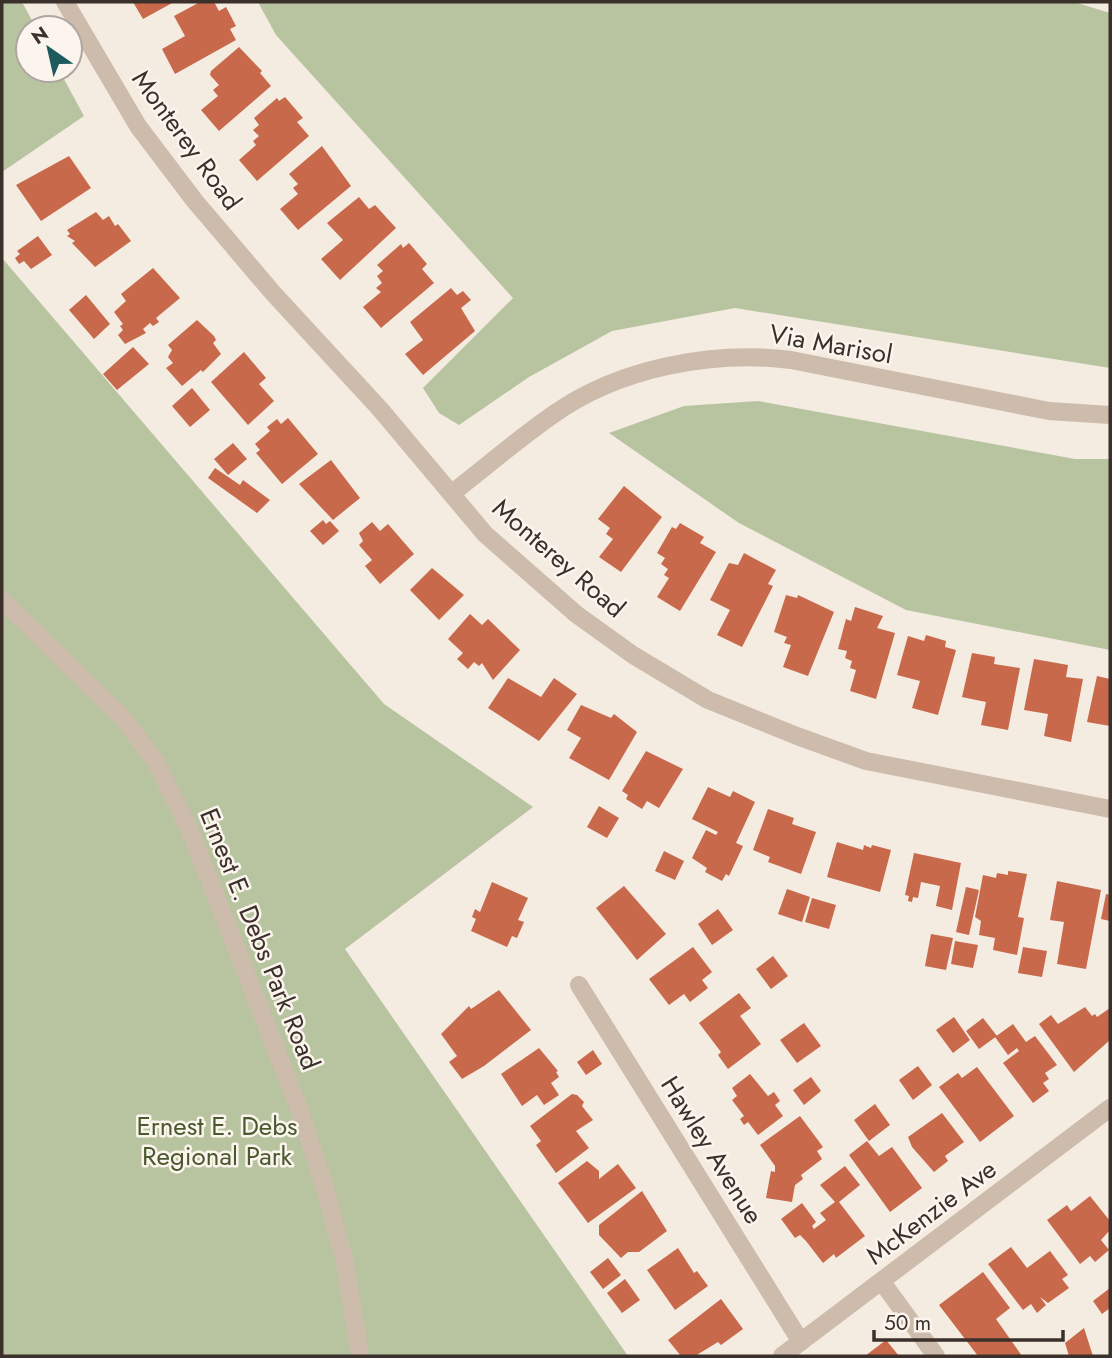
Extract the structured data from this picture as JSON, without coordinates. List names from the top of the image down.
{
  "streets": {
    "street": [
      "Monterey Road",
      "Via Marisol",
      "Ernest E. Debs Park Road",
      "Hawley Avenue",
      "McKenzie Ave"
    ]
  },
  "crossings": [
    ["Monterey Road", "Via Marisol"],
    ["Hawley Avenue", "McKenzie Ave"]
  ],
  "parks": ["Ernest E. Debs Regional Park"],
  "scale_bar": "50 m",
  "north": "top left"
}
